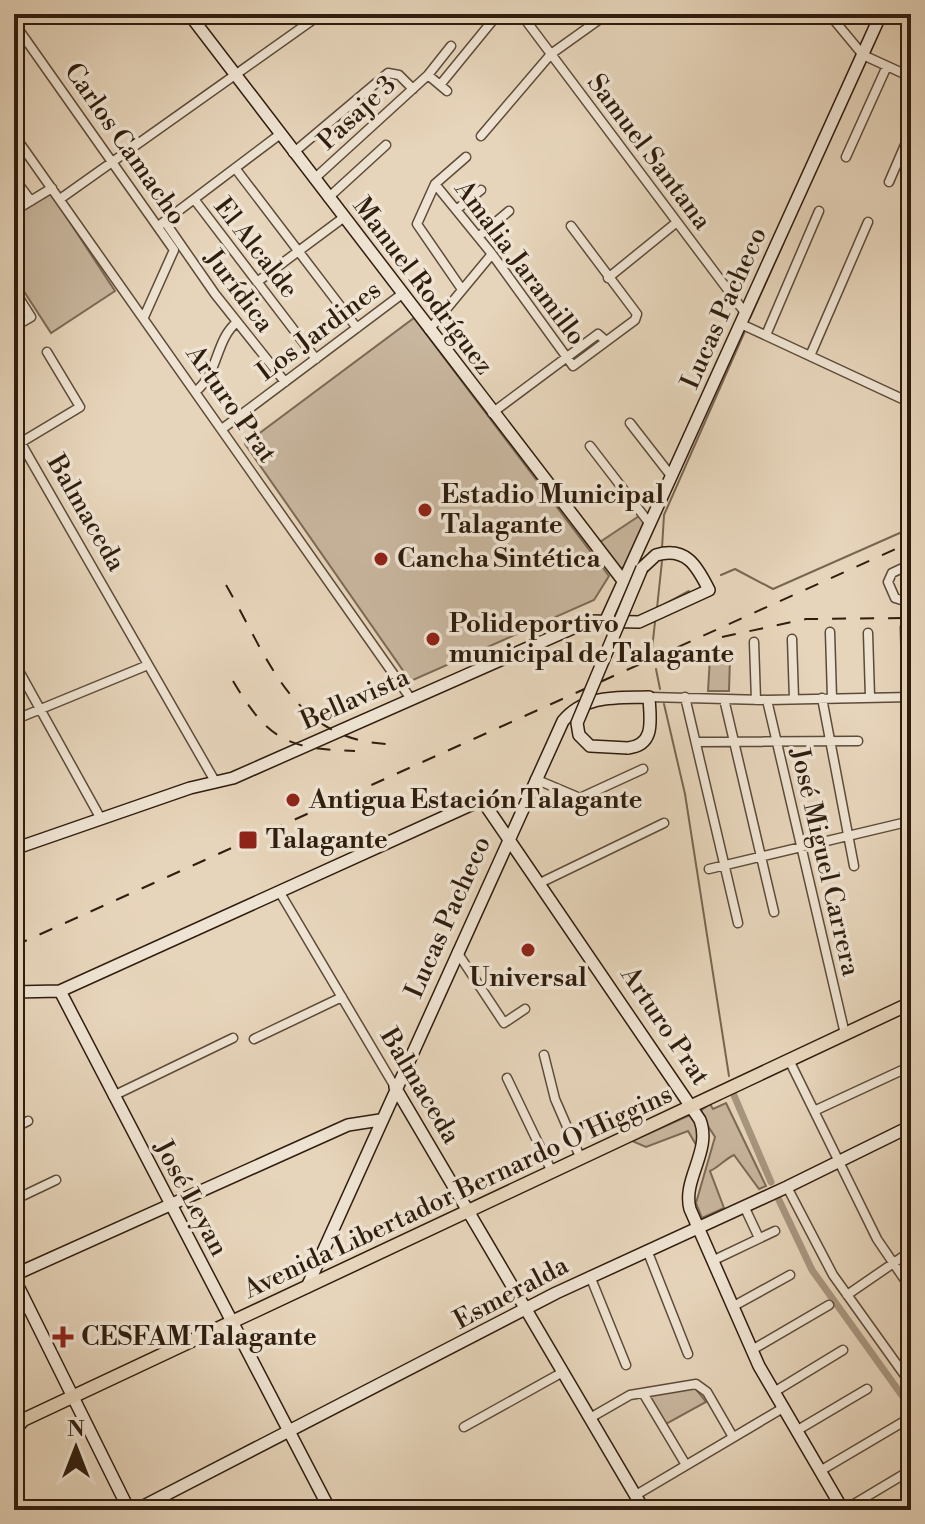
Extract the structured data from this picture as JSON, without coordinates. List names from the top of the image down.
{
  "streets": {
    "main road": ["Avenida Libertador Bernardo O'Higgins"],
    "street": [
      "Pasaje 3",
      "Carlos Camacho",
      "Samuel Santana",
      "El Alcalde",
      "Amalia Jaramillo",
      "Manuel Rodríguez",
      "Jurídica",
      "Lucas Pacheco",
      "Los Jardines",
      "Arturo Prat",
      "Balmaceda",
      "Bellavista",
      "José Miguel Carrera",
      "José Leyan",
      "Esmeralda"
    ]
  },
  "crossings": [
    ["Pasaje 3", "Manuel Rodríguez"],
    ["Carlos Camacho", "Jurídica"],
    ["Carlos Camacho", "Arturo Prat"],
    ["Samuel Santana", "Lucas Pacheco"],
    ["El Alcalde", "Los Jardines"],
    ["Manuel Rodríguez", "Lucas Pacheco"],
    ["Manuel Rodríguez", "Los Jardines"],
    ["Jurídica", "Los Jardines"],
    ["Lucas Pacheco", "Arturo Prat"],
    ["Lucas Pacheco", "Balmaceda"],
    ["Lucas Pacheco", "Bellavista"],
    ["Lucas Pacheco", "Avenida Libertador Bernardo O'Higgins"],
    ["Los Jardines", "Arturo Prat"],
    ["Arturo Prat", "Balmaceda"],
    ["Arturo Prat", "Bellavista"],
    ["Arturo Prat", "Avenida Libertador Bernardo O'Higgins"],
    ["Arturo Prat", "Esmeralda"],
    ["Balmaceda", "Bellavista"],
    ["Balmaceda", "Avenida Libertador Bernardo O'Higgins"],
    ["Balmaceda", "Esmeralda"],
    ["José Miguel Carrera", "Avenida Libertador Bernardo O'Higgins"],
    ["Avenida Libertador Bernardo O'Higgins", "José Leyan"],
    ["José Leyan", "Esmeralda"]
  ],
  "places": {
    "other": [
      "Estadio Municipal Talagante",
      "Cancha Sintética",
      "Polideportivo municipal de Talagante",
      "Antigua Estación Talagante",
      "Universal"
    ],
    "transit": ["Talagante"],
    "health": ["CESFAM Talagante"]
  },
  "north": "top"
}
